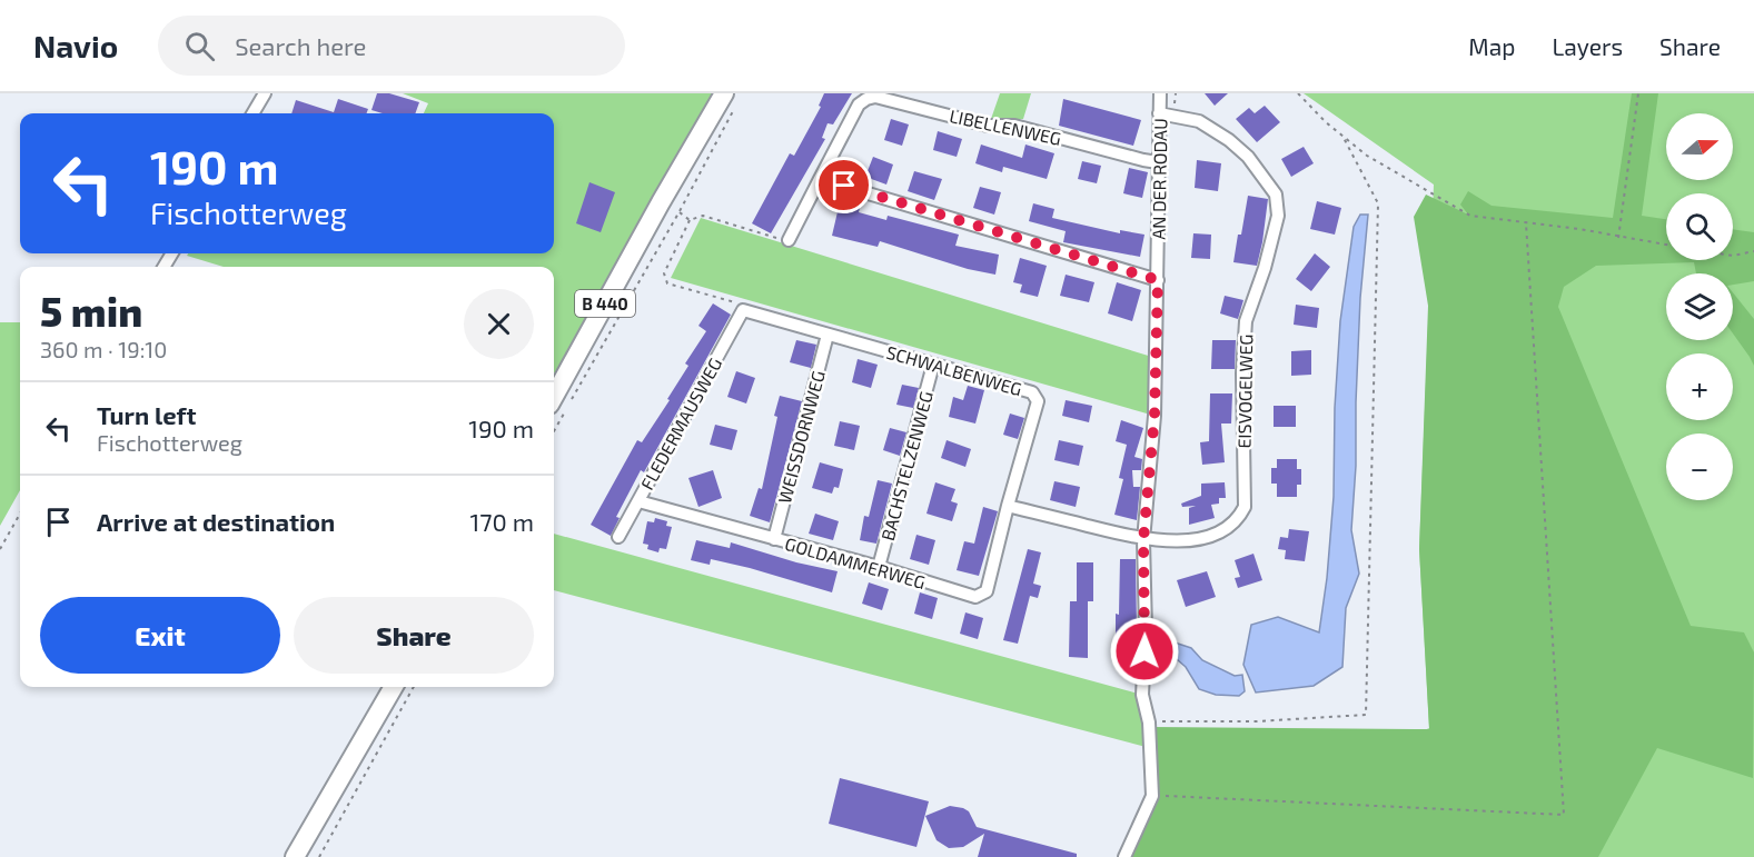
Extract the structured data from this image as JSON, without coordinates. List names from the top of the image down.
{
  "streets": {
    "main road": ["B 440"],
    "street": [
      "LIBELLENWEG",
      "AN DER RODAU",
      "SCHWALBENWEG",
      "EISVOGELWEG",
      "FLEDERMAUSWEG",
      "WEISSDORNWEG",
      "BACHSTELZENWEG",
      "GOLDAMMERWEG"
    ]
  },
  "crossings": [
    ["LIBELLENWEG", "AN DER RODAU"],
    ["AN DER RODAU", "EISVOGELWEG"],
    ["SCHWALBENWEG", "FLEDERMAUSWEG"],
    ["SCHWALBENWEG", "WEISSDORNWEG"],
    ["SCHWALBENWEG", "BACHSTELZENWEG"],
    ["SCHWALBENWEG", "GOLDAMMERWEG"],
    ["FLEDERMAUSWEG", "GOLDAMMERWEG"],
    ["WEISSDORNWEG", "GOLDAMMERWEG"],
    ["BACHSTELZENWEG", "GOLDAMMERWEG"]
  ],
  "north": "right",
  "page": {
    "header": "Navio",
    "search": "Search here",
    "nav": ["Map", "Layers", "Share"],
    "map_buttons": ["+", "−"],
    "turn": ["190 m", "Fischotterweg"],
    "heading": ["5 min", "360 m · 19:10"],
    "list": [
      {
        "name": "Turn left",
        "note": "Fischotterweg",
        "value": "190 m"
      },
      {
        "name": "Arrive at destination",
        "value": "170 m"
      }
    ],
    "buttons": ["Exit", "Share"]
  }
}
